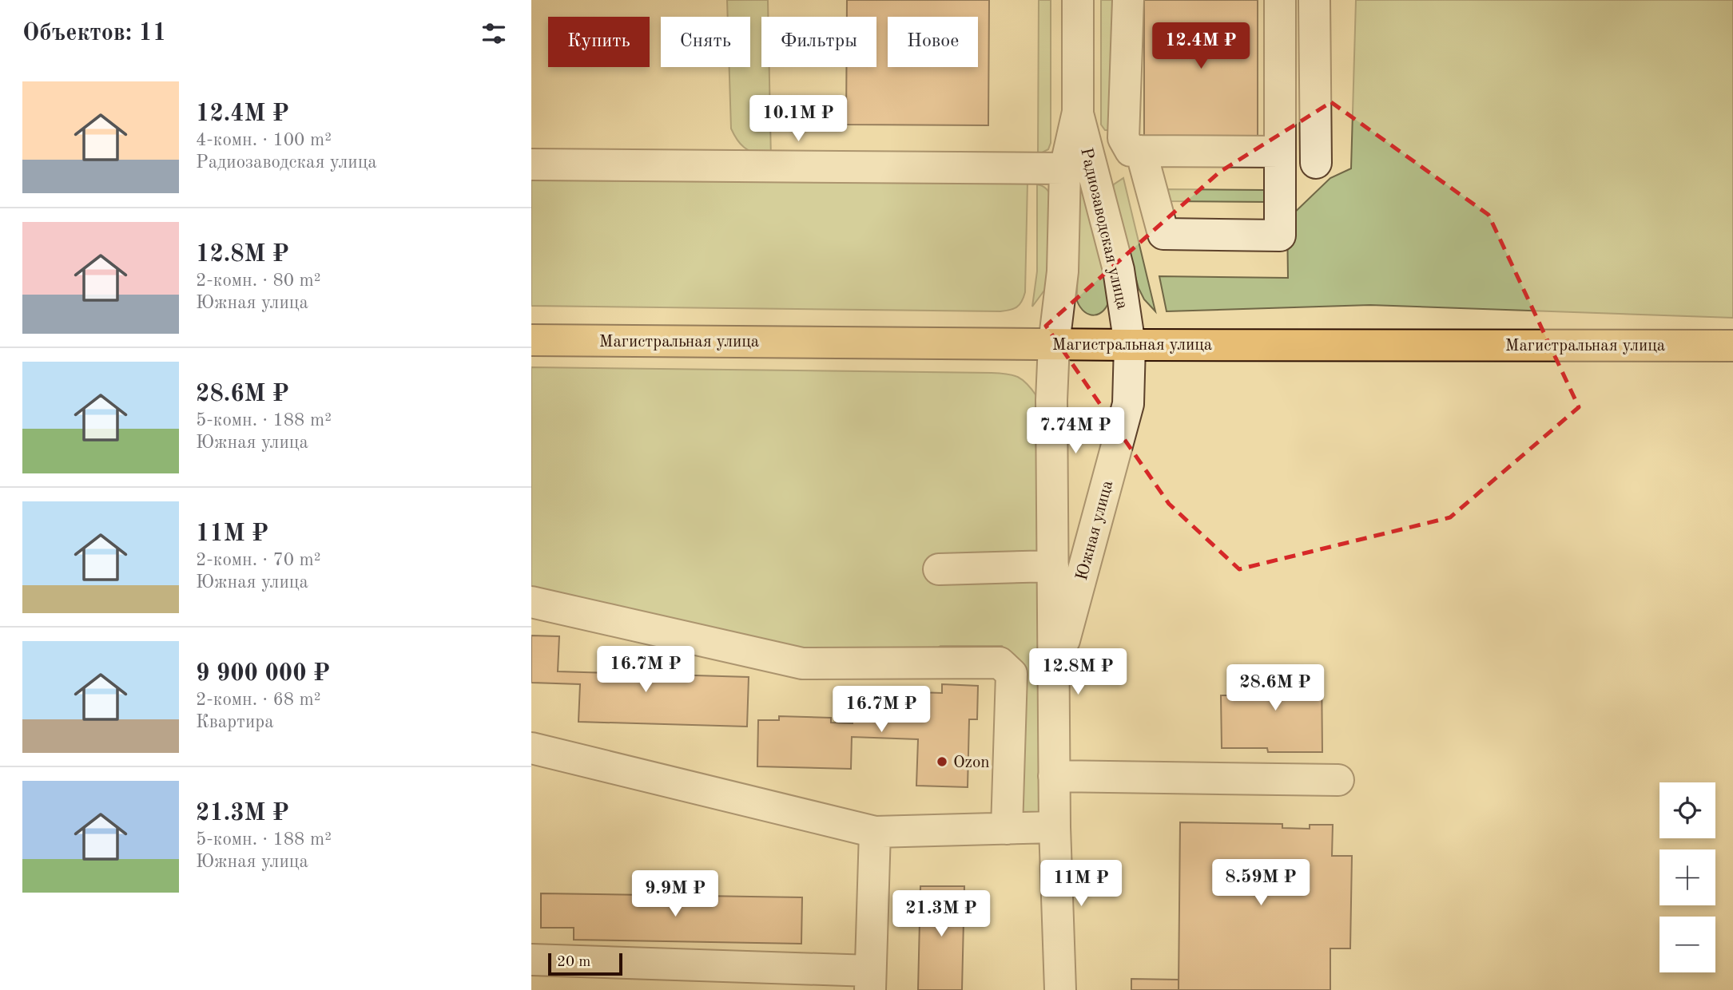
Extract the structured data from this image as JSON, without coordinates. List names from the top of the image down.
{
  "streets": {
    "highway": ["Магистральная улица"],
    "street": ["Радиозаводская улица", "Южная улица"]
  },
  "crossings": [
    ["Радиозаводская улица", "Магистральная улица"],
    ["Радиозаводская улица", "Южная улица"],
    ["Магистральная улица", "Южная улица"]
  ],
  "places": ["Ozon"],
  "scale_bar": "20 m",
  "page": {
    "heading": "Объектов: 11",
    "chip": [
      "Купить",
      "Снять",
      "Фильтры",
      "Новое"
    ],
    "price": [
      "12.4M ₽",
      "10.1M ₽",
      "7.74M ₽",
      "16.7M ₽",
      "12.8M ₽",
      "28.6M ₽",
      "16.7M ₽",
      "8.59M ₽",
      "11M ₽",
      "9.9M ₽",
      "21.3M ₽"
    ],
    "list": [
      {
        "name": "12.4M ₽",
        "note": "4-комн. · 100 m² · Радиозаводская улица"
      },
      {
        "name": "12.8M ₽",
        "note": "2-комн. · 80 m² · Южная улица"
      },
      {
        "name": "28.6M ₽",
        "note": "5-комн. · 188 m² · Южная улица"
      },
      {
        "name": "11M ₽",
        "note": "2-комн. · 70 m² · Южная улица"
      },
      {
        "name": "9 900 000 ₽",
        "note": "2-комн. · 68 m² · Квартира"
      },
      {
        "name": "21.3M ₽",
        "note": "5-комн. · 188 m² · Южная улица"
      }
    ],
    "map_buttons": ["+", "−"],
    "scale": "20 m"
  }
}
